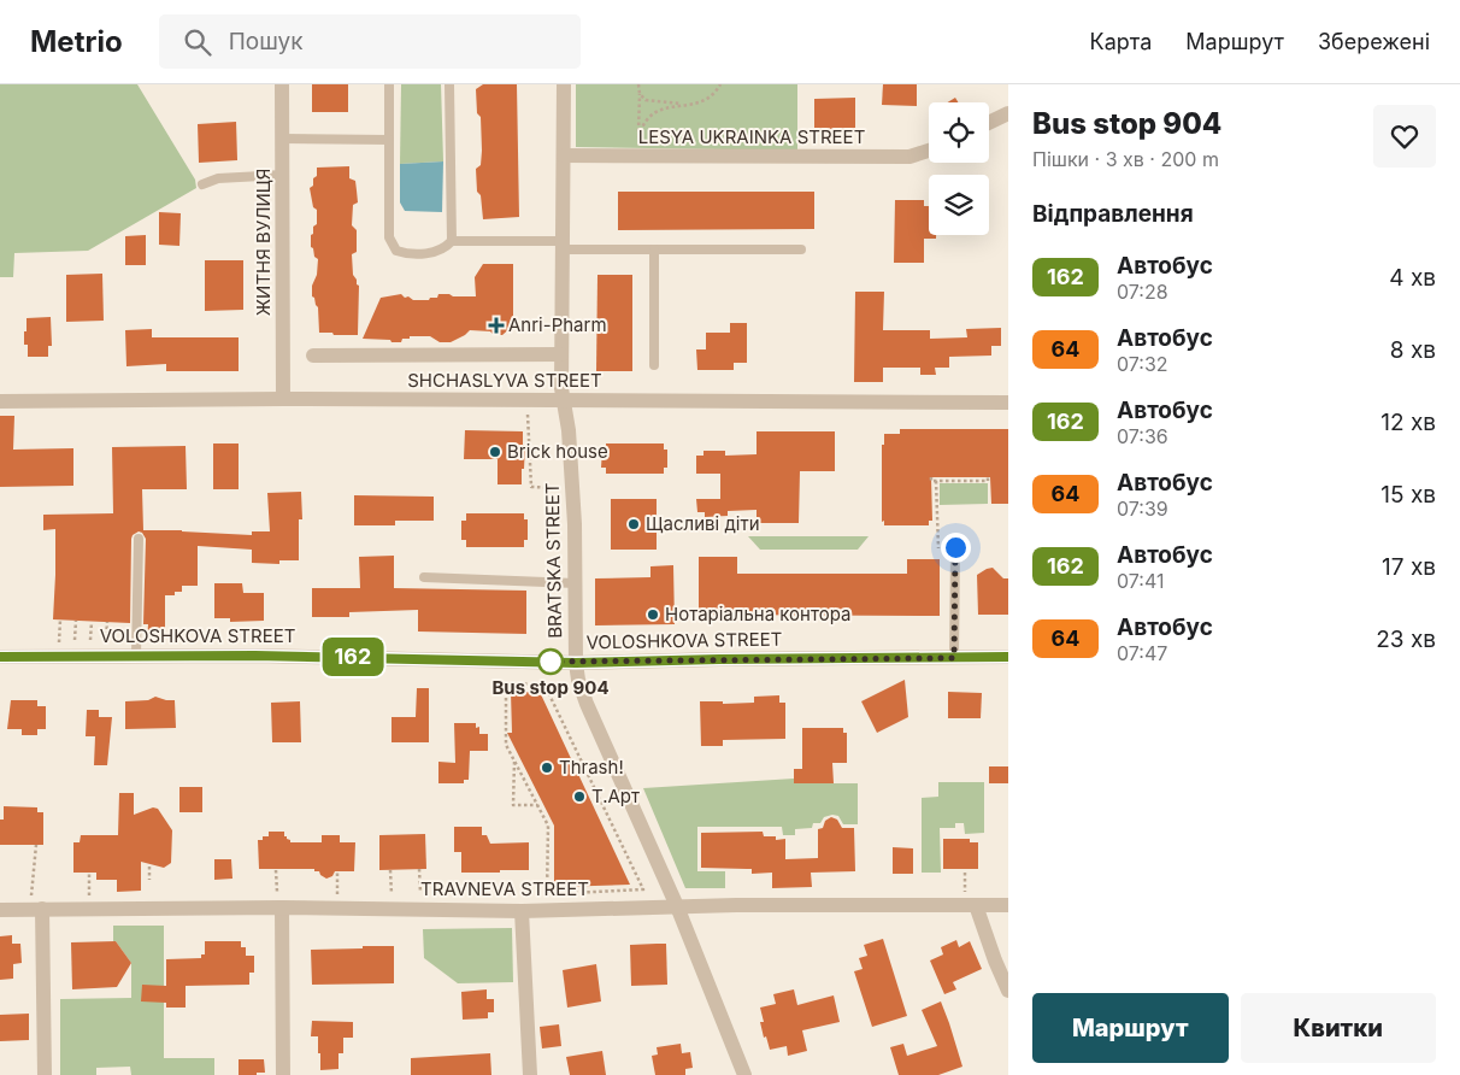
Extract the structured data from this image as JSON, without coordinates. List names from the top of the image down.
{
  "streets": {
    "street": [
      "LESYA UKRAINKA STREET",
      "ЖИТНЯ ВУЛИЦЯ",
      "SHCHASLYVA STREET",
      "BRATSKA STREET",
      "VOLOSHKOVA STREET",
      "TRAVNEVA STREET"
    ]
  },
  "crossings": [
    ["LESYA UKRAINKA STREET", "BRATSKA STREET"],
    ["ЖИТНЯ ВУЛИЦЯ", "SHCHASLYVA STREET"],
    ["SHCHASLYVA STREET", "BRATSKA STREET"],
    ["BRATSKA STREET", "VOLOSHKOVA STREET"],
    ["BRATSKA STREET", "TRAVNEVA STREET"]
  ],
  "places": {
    "health": ["Anri-Pharm"],
    "other": [
      "Brick house",
      "Щасливі діти",
      "Нотаріальна контора",
      "Bus stop 904",
      "Thrash!",
      "Т.Арт"
    ]
  },
  "lines": ["bus line 162"],
  "page": {
    "header": "Metrio",
    "search": "Пошук",
    "nav": ["Карта", "Маршрут", "Збережені"],
    "on_map": "162",
    "heading": [
      ["Bus stop 904", "Пішки · 3 хв · 200 m"],
      "Відправлення"
    ],
    "list": [
      {
        "mark": "162",
        "name": "Автобус",
        "note": "07:28",
        "value": "4 хв"
      },
      {
        "mark": "64",
        "name": "Автобус",
        "note": "07:32",
        "value": "8 хв"
      },
      {
        "mark": "162",
        "name": "Автобус",
        "note": "07:36",
        "value": "12 хв"
      },
      {
        "mark": "64",
        "name": "Автобус",
        "note": "07:39",
        "value": "15 хв"
      },
      {
        "mark": "162",
        "name": "Автобус",
        "note": "07:41",
        "value": "17 хв"
      },
      {
        "mark": "64",
        "name": "Автобус",
        "note": "07:47",
        "value": "23 хв"
      }
    ],
    "buttons": ["Маршрут", "Квитки"]
  }
}
